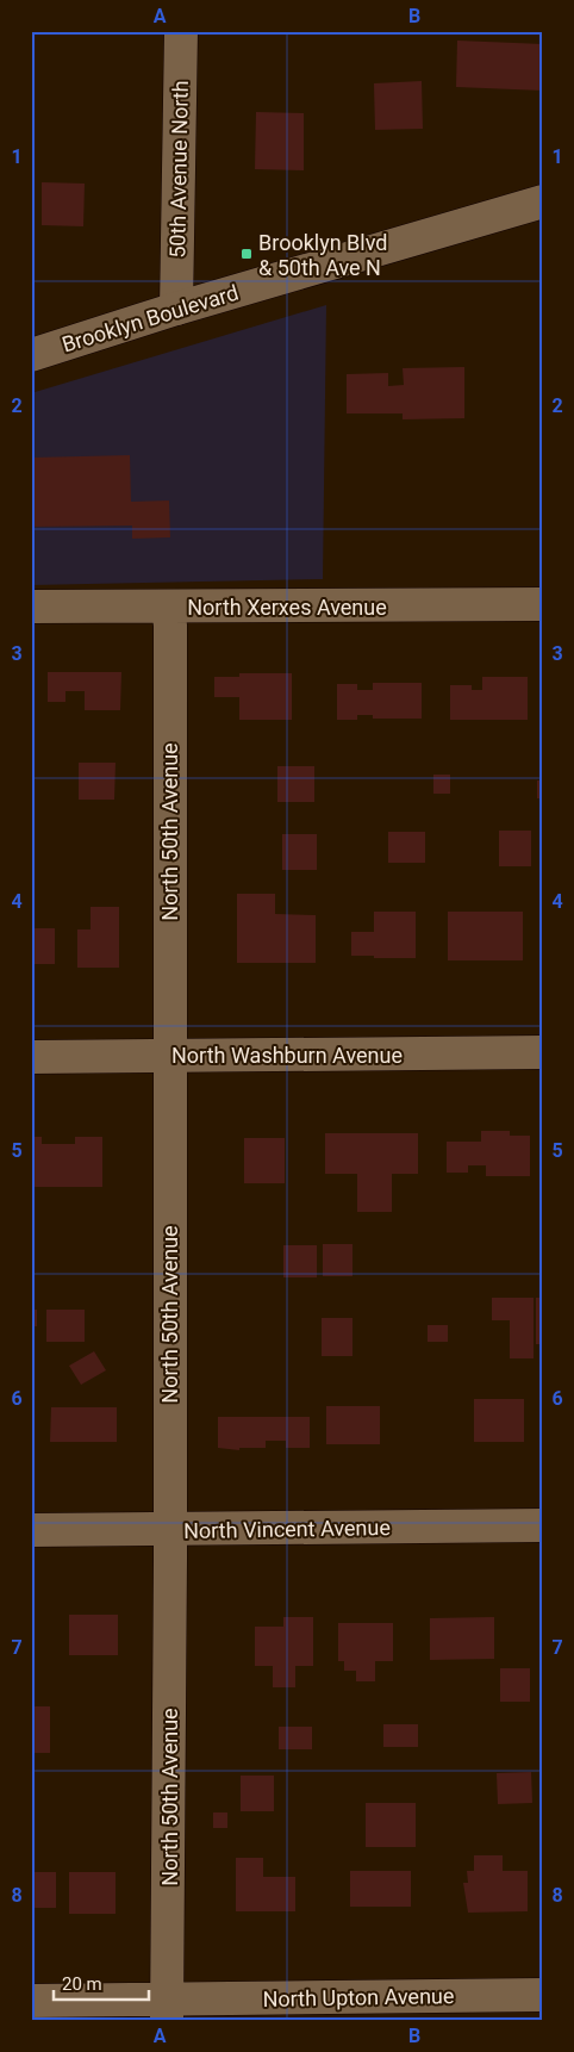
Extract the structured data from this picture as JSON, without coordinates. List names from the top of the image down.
{
  "streets": {
    "street": [
      "50th Avenue North",
      "Brooklyn Boulevard",
      "North Xerxes Avenue",
      "North 50th Avenue",
      "North Washburn Avenue",
      "North Vincent Avenue",
      "North Upton Avenue"
    ]
  },
  "crossings": [
    ["50th Avenue North", "Brooklyn Boulevard"],
    ["North Xerxes Avenue", "North 50th Avenue"],
    ["North 50th Avenue", "North Washburn Avenue"],
    ["North 50th Avenue", "North Vincent Avenue"],
    ["North 50th Avenue", "North Upton Avenue"]
  ],
  "places": {
    "transit": ["Brooklyn Blvd & 50th Ave N"]
  },
  "scale_bar": "20 m",
  "grid": {
    "columns": ["A", "B"],
    "rows": [
      "1",
      "2",
      "3",
      "4",
      "5",
      "6",
      "7",
      "8"
    ]
  }
}
